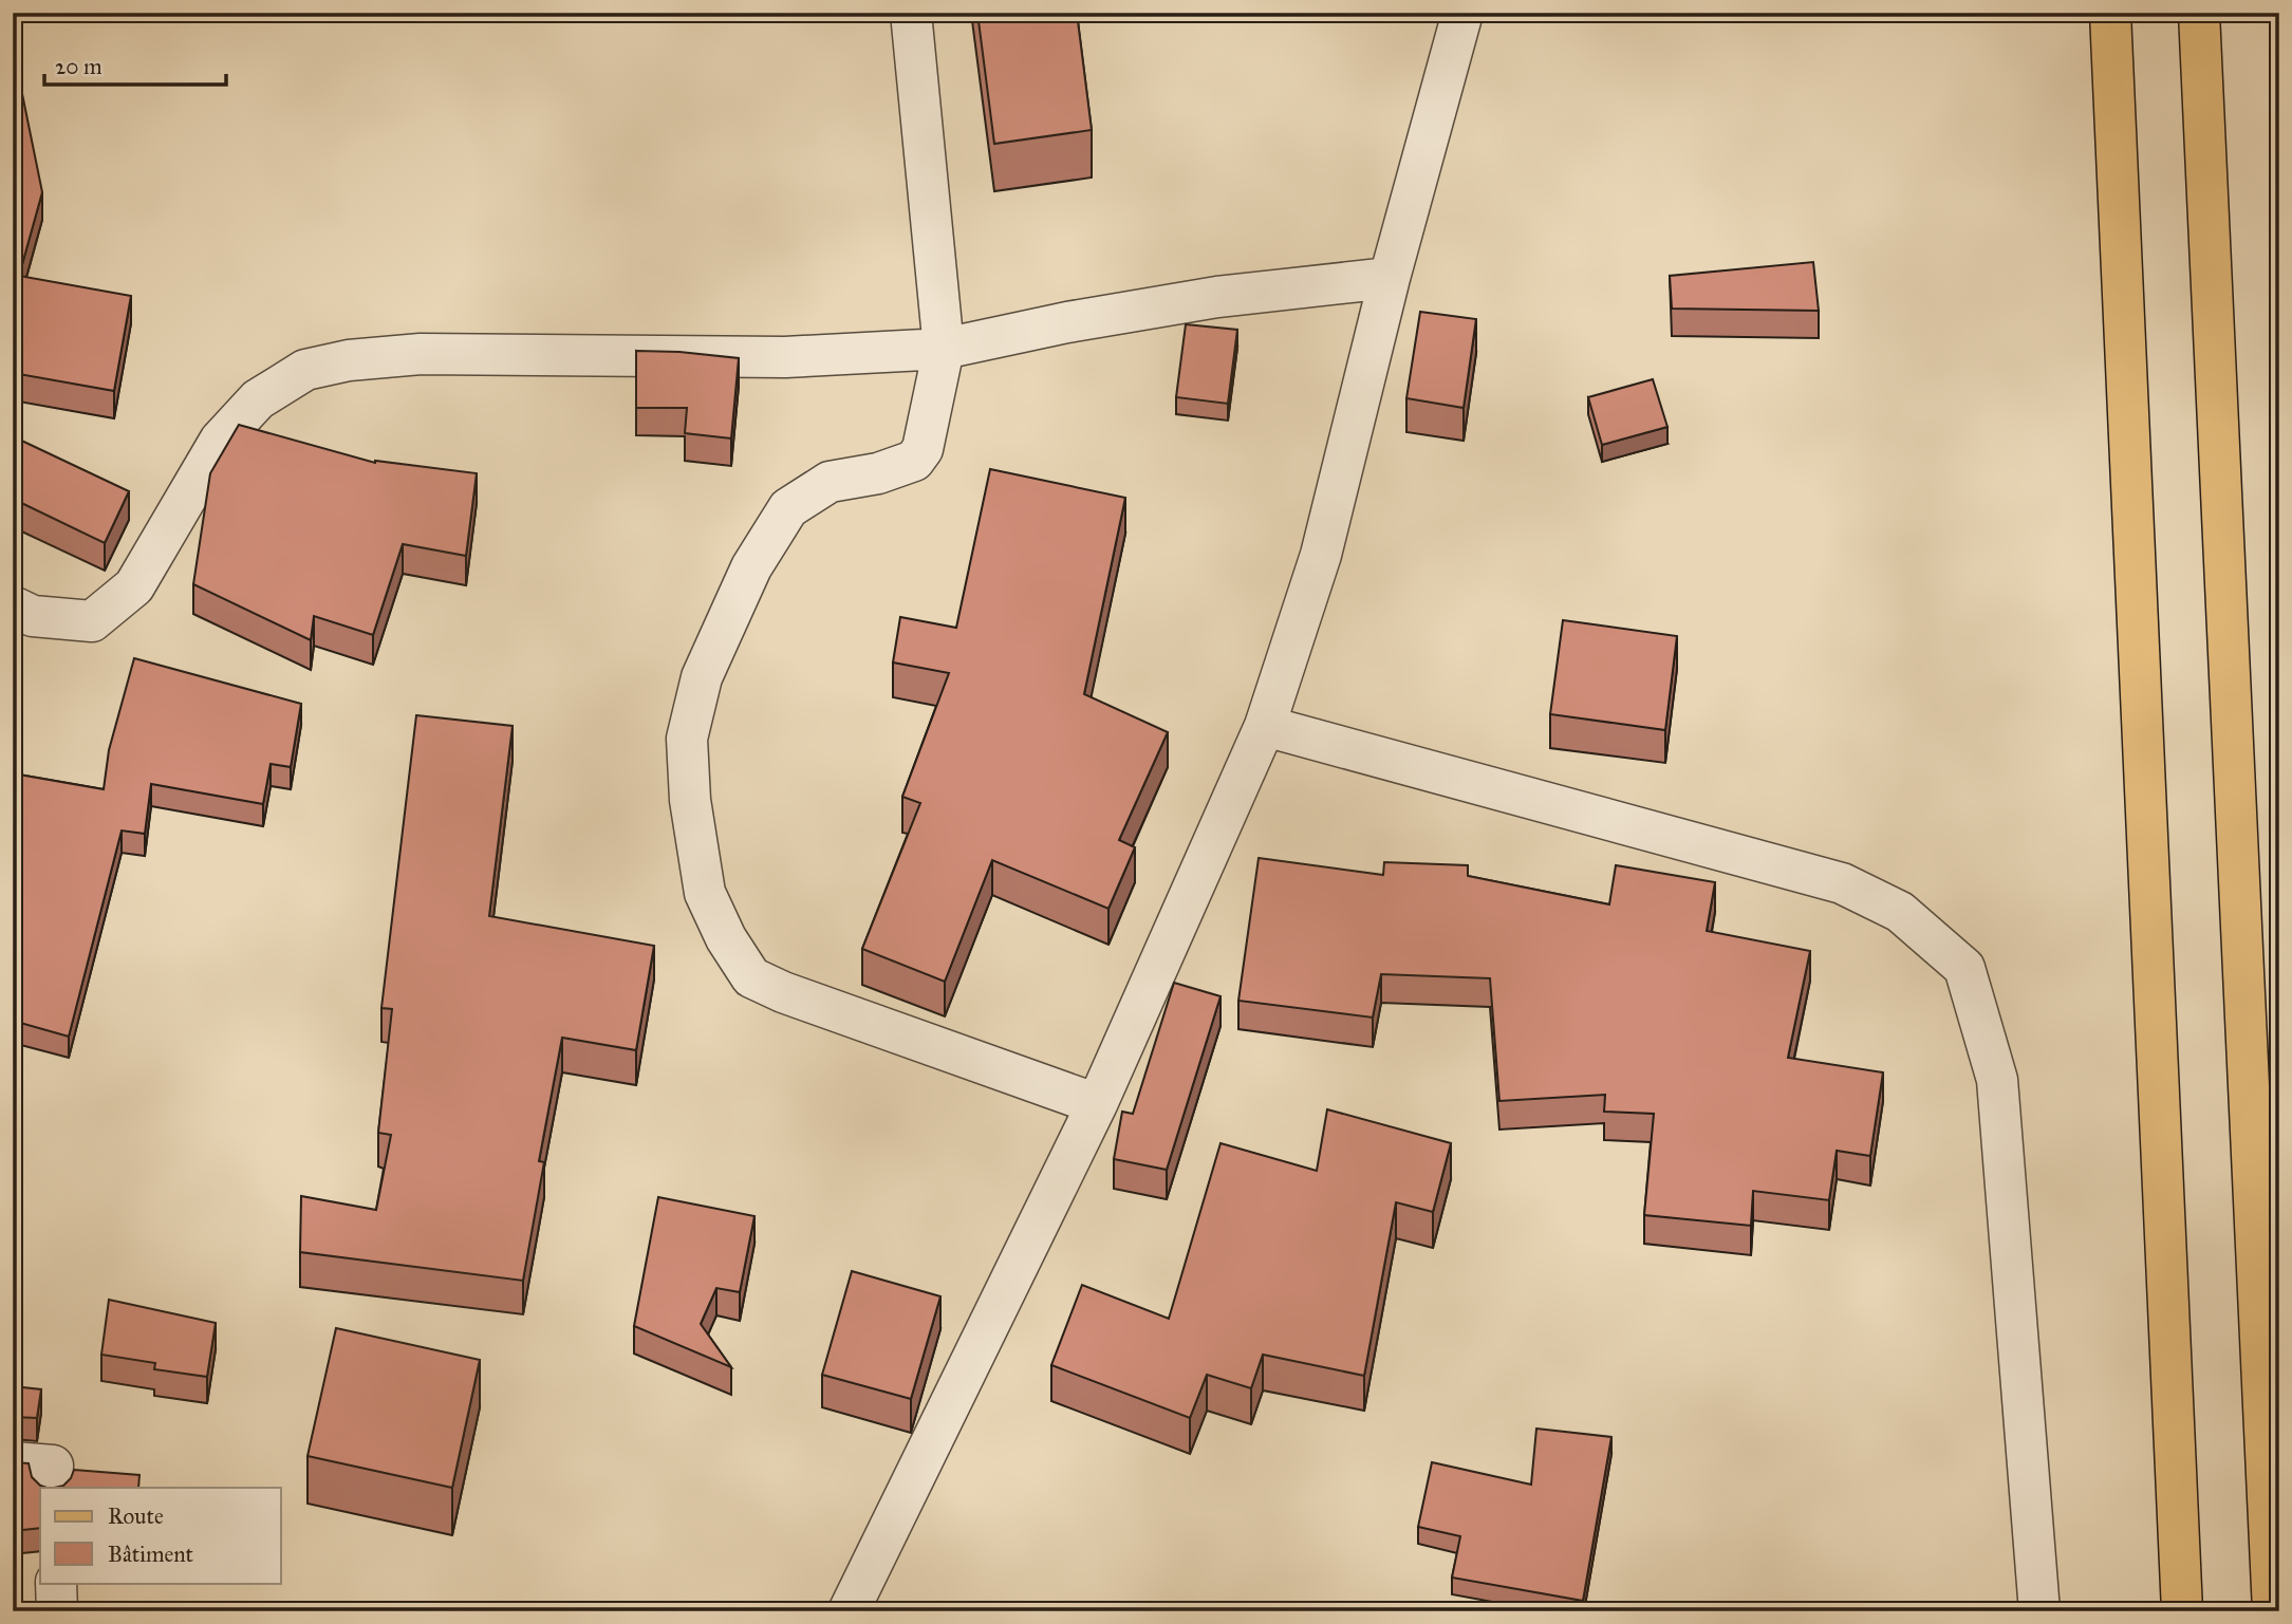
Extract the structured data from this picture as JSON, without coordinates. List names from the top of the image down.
{
  "legend": ["Route", "Bâtiment"],
  "scale_bar": "20 m"
}
